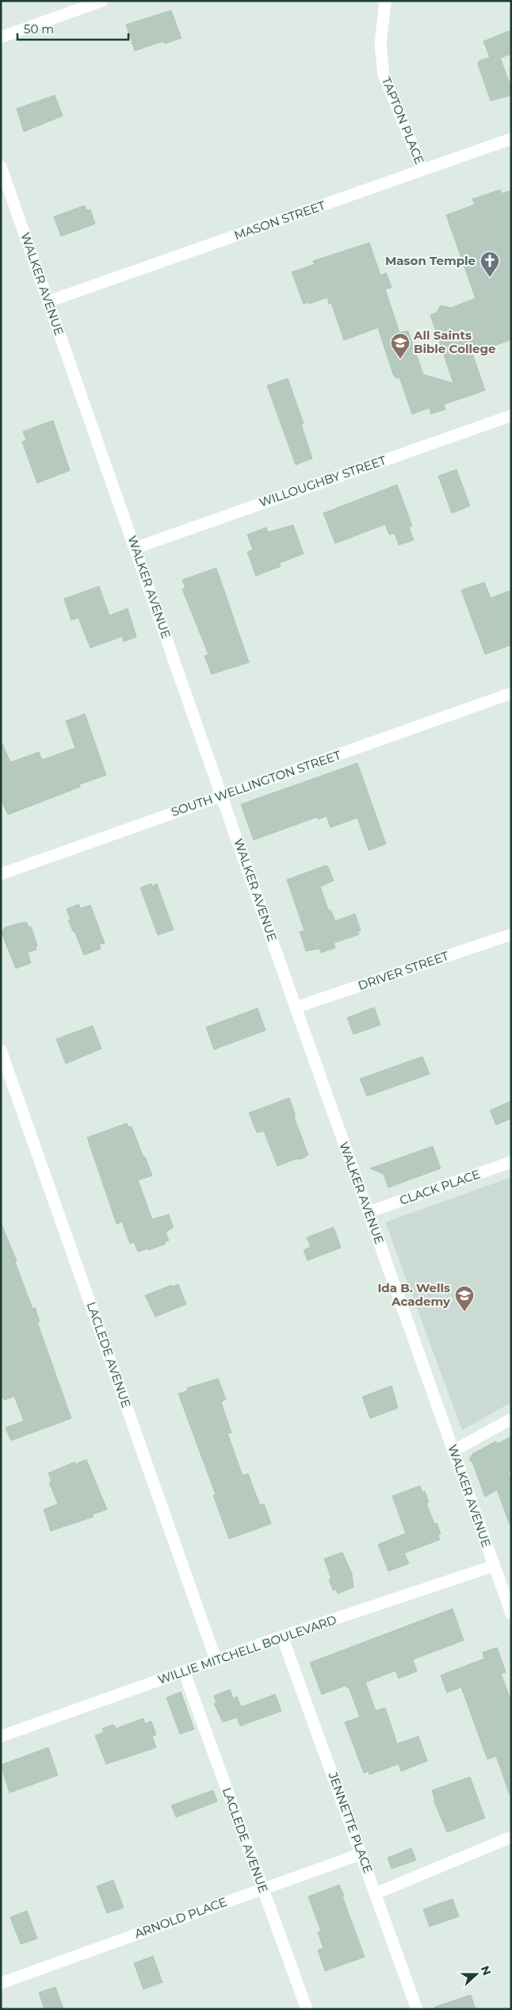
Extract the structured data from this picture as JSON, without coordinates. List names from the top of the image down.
{
  "streets": {
    "street": [
      "TAPTON PLACE",
      "MASON STREET",
      "WALKER AVENUE",
      "WILLOUGHBY STREET",
      "SOUTH WELLINGTON STREET",
      "DRIVER STREET",
      "CLACK PLACE",
      "LACLEDE AVENUE",
      "WILLIE MITCHELL BOULEVARD",
      "JENNETTE PLACE",
      "ARNOLD PLACE"
    ]
  },
  "crossings": [
    ["TAPTON PLACE", "MASON STREET"],
    ["MASON STREET", "WALKER AVENUE"],
    ["WALKER AVENUE", "WILLOUGHBY STREET"],
    ["WALKER AVENUE", "SOUTH WELLINGTON STREET"],
    ["WALKER AVENUE", "DRIVER STREET"],
    ["WALKER AVENUE", "CLACK PLACE"],
    ["WALKER AVENUE", "WILLIE MITCHELL BOULEVARD"],
    ["LACLEDE AVENUE", "WILLIE MITCHELL BOULEVARD"],
    ["LACLEDE AVENUE", "ARNOLD PLACE"],
    ["WILLIE MITCHELL BOULEVARD", "JENNETTE PLACE"],
    ["JENNETTE PLACE", "ARNOLD PLACE"]
  ],
  "places": {
    "church": ["Mason Temple"],
    "school or university": ["All Saints Bible College", "Ida B. Wells Academy"]
  },
  "scale_bar": "50 m",
  "north": "right"
}
